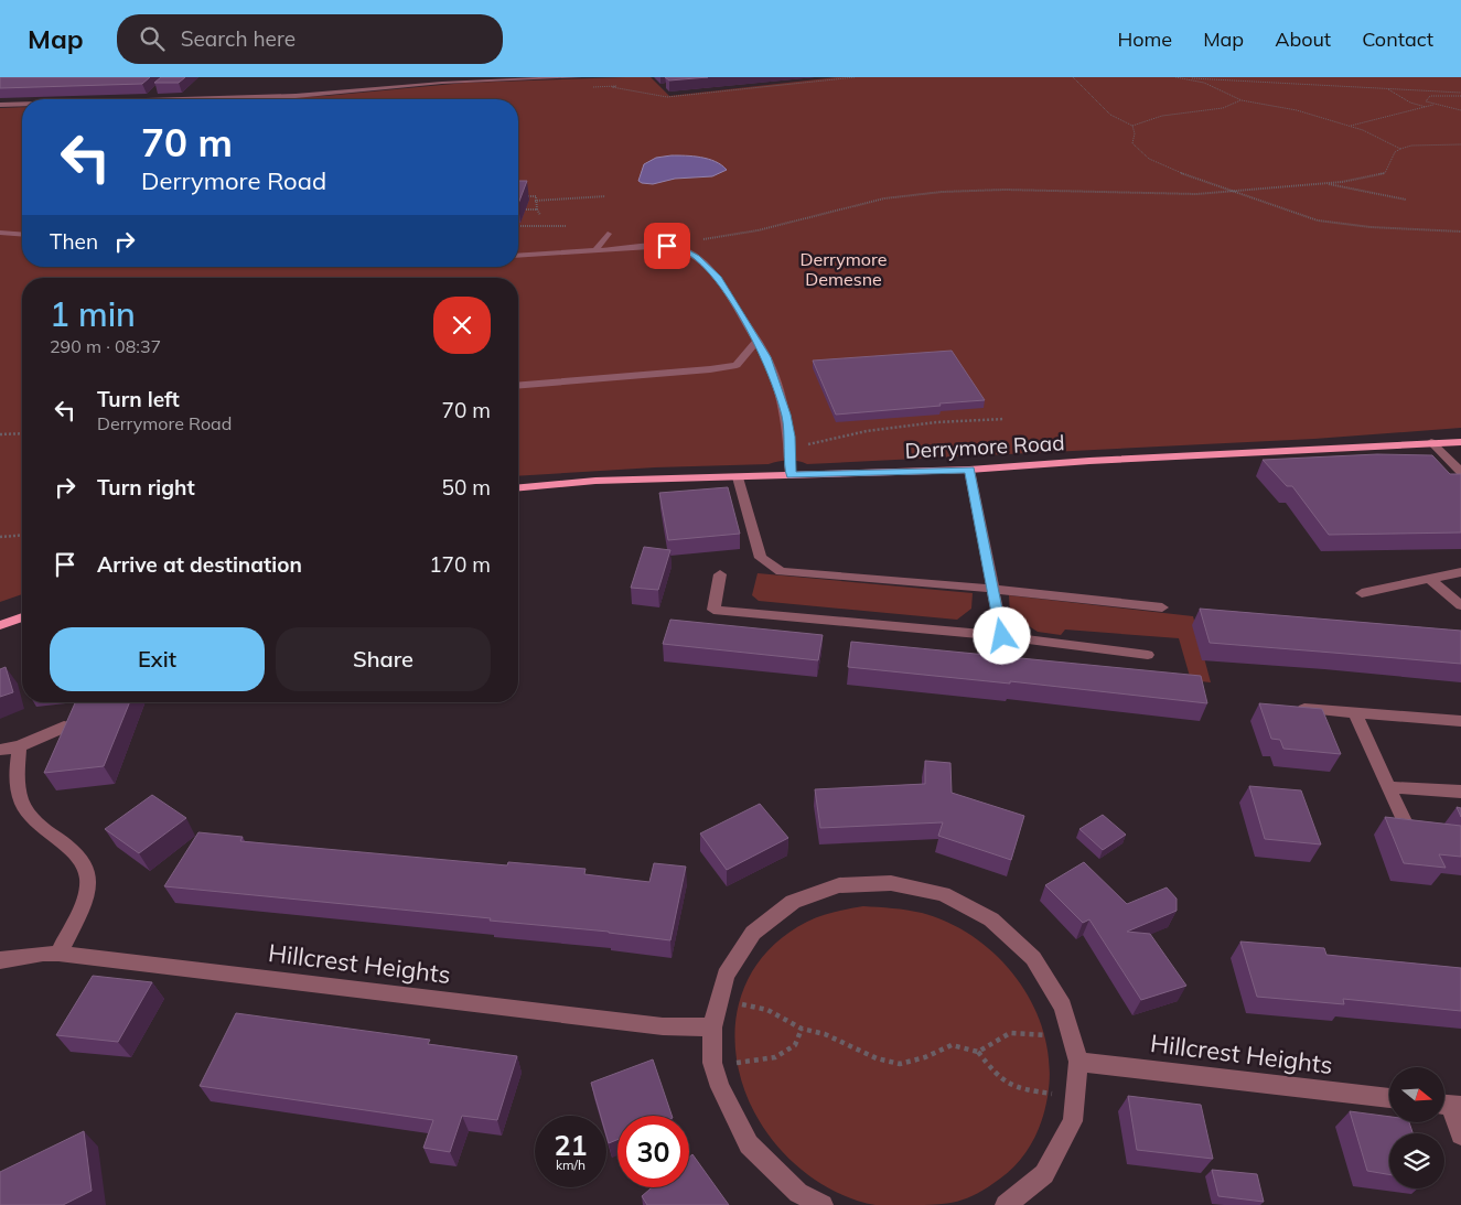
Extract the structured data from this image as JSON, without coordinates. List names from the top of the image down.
{
  "streets": {
    "main road": ["Derrymore Road"],
    "street": ["Hillcrest Heights"]
  },
  "parks": ["Derrymore Demesne"],
  "north": "right",
  "page": {
    "header": "Map",
    "search": "Search here",
    "nav": [
      "Home",
      "Map",
      "About",
      "Contact"
    ],
    "turn": ["70 m", "Derrymore Road"],
    "then": "Then",
    "heading": ["1 min", "290 m · 08:37"],
    "list": [
      {
        "name": "Turn left",
        "note": "Derrymore Road",
        "value": "70 m"
      },
      {
        "name": "Turn right",
        "value": "50 m"
      },
      {
        "name": "Arrive at destination",
        "value": "170 m"
      }
    ],
    "buttons": ["Exit", "Share"],
    "speed": "21 km/h",
    "limit": "30"
  }
}
